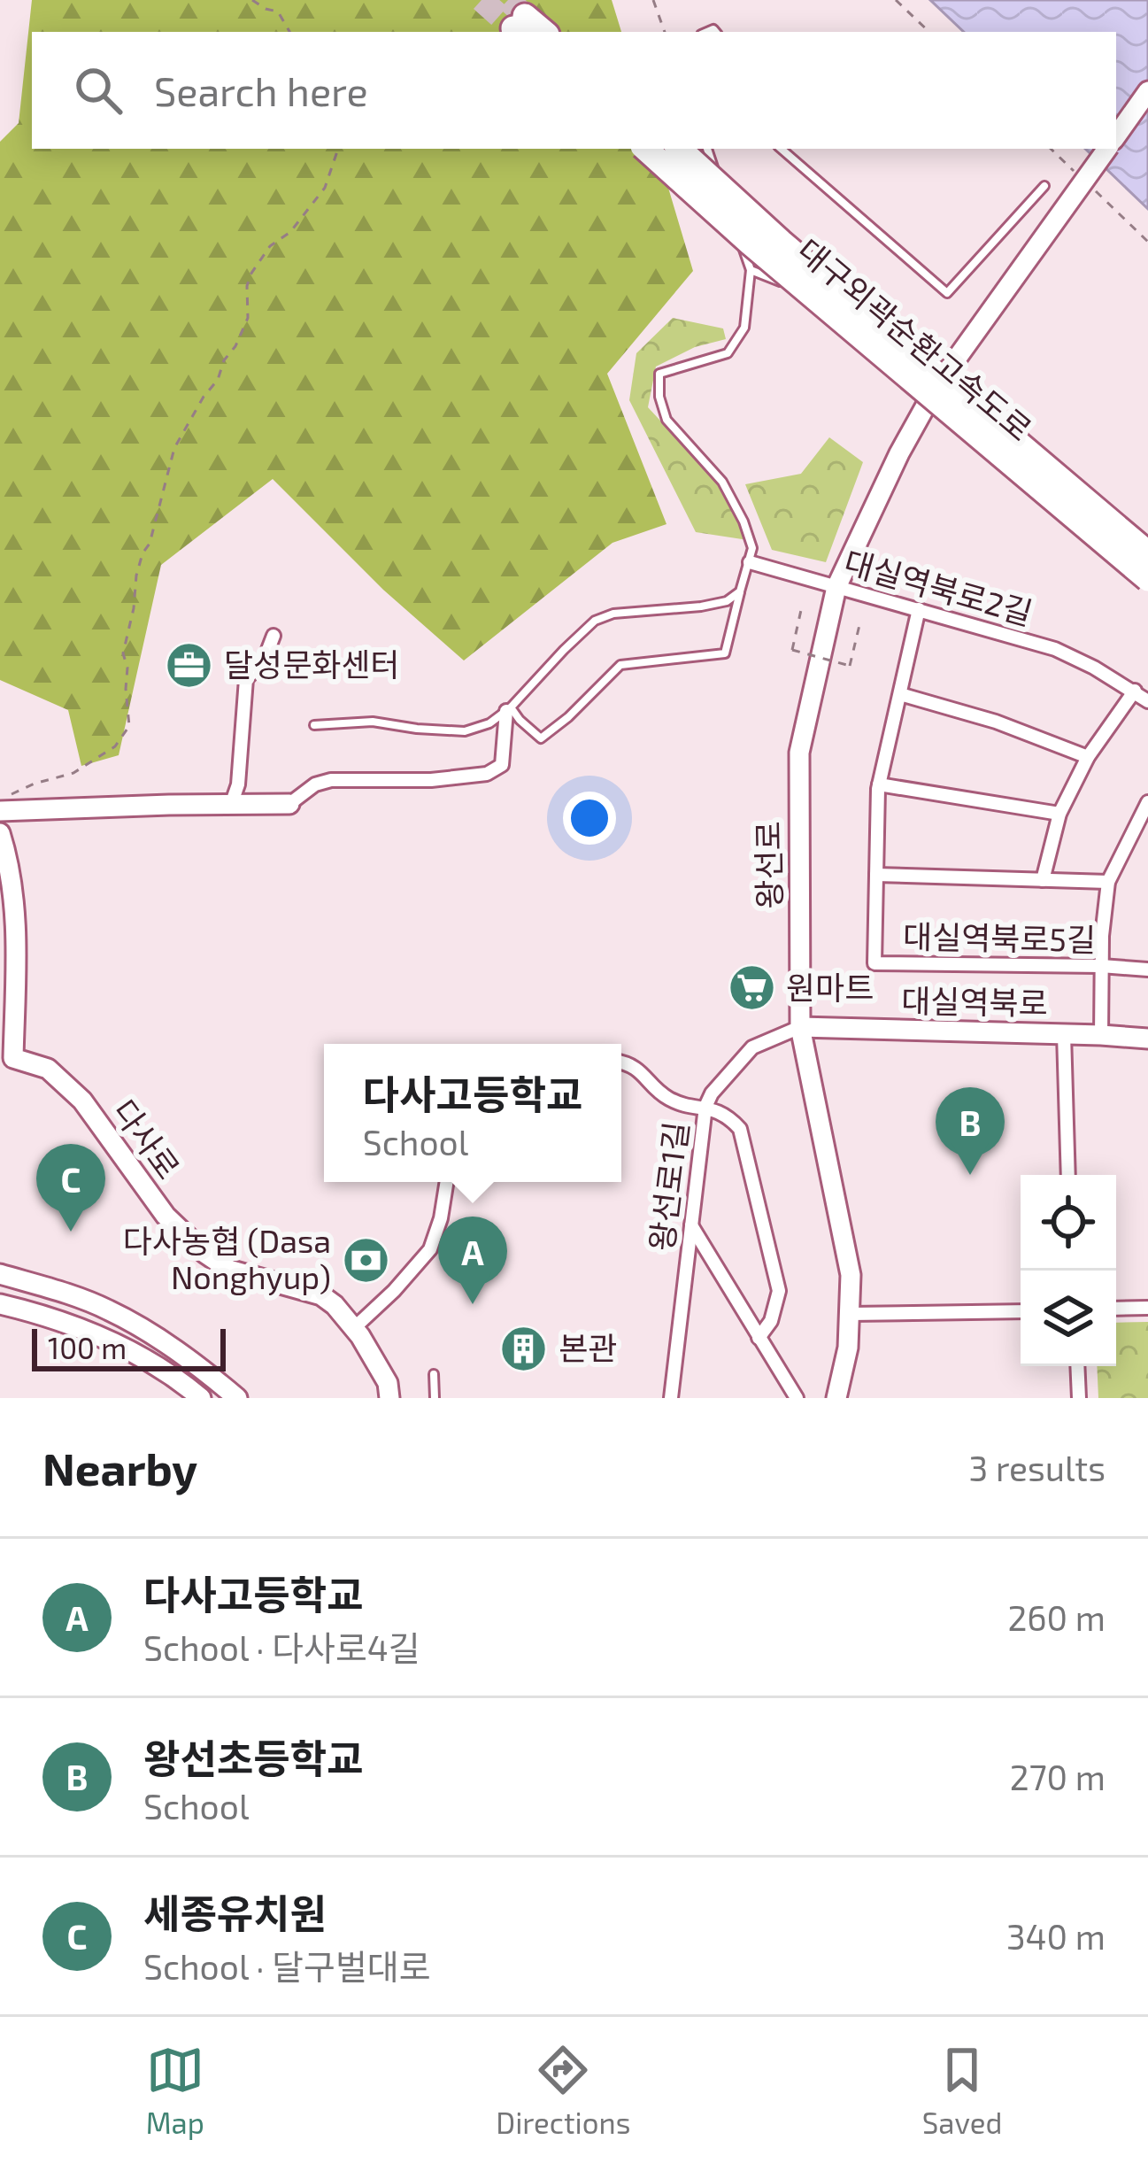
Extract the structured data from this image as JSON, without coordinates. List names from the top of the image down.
{
  "streets": {
    "highway": ["대구외곽순환고속도로"],
    "main road": ["왕선로", "대실역북로", "다사로"],
    "street": ["대실역북로2길", "대실역북로5길", "왕선로1길"]
  },
  "crossings": [
    ["대실역북로2길", "왕선로"],
    ["대실역북로2길", "대실역북로5길"],
    ["왕선로", "대실역북로"],
    ["왕선로", "왕선로1길"],
    ["대실역북로", "왕선로1길"]
  ],
  "places": {
    "office": ["달성문화센터"],
    "supermarket": ["원마트"],
    "bank": ["다사농협 (Dasa Nonghyup)"],
    "building": ["본관"]
  },
  "scale_bar": "100 m",
  "page": {
    "search": "Search here",
    "popup": ["다사고등학교", "School"],
    "pins": ["B", "C", "A"],
    "scale": "100 m",
    "heading": ["Nearby", "3 results"],
    "list": [
      {
        "mark": "A",
        "name": "다사고등학교",
        "note": "School · 다사로4길",
        "value": "260 m"
      },
      {
        "mark": "B",
        "name": "왕선초등학교",
        "note": "School",
        "value": "270 m"
      },
      {
        "mark": "C",
        "name": "세종유치원",
        "note": "School · 달구벌대로",
        "value": "340 m"
      }
    ],
    "nav": ["Map", "Directions", "Saved"]
  }
}
